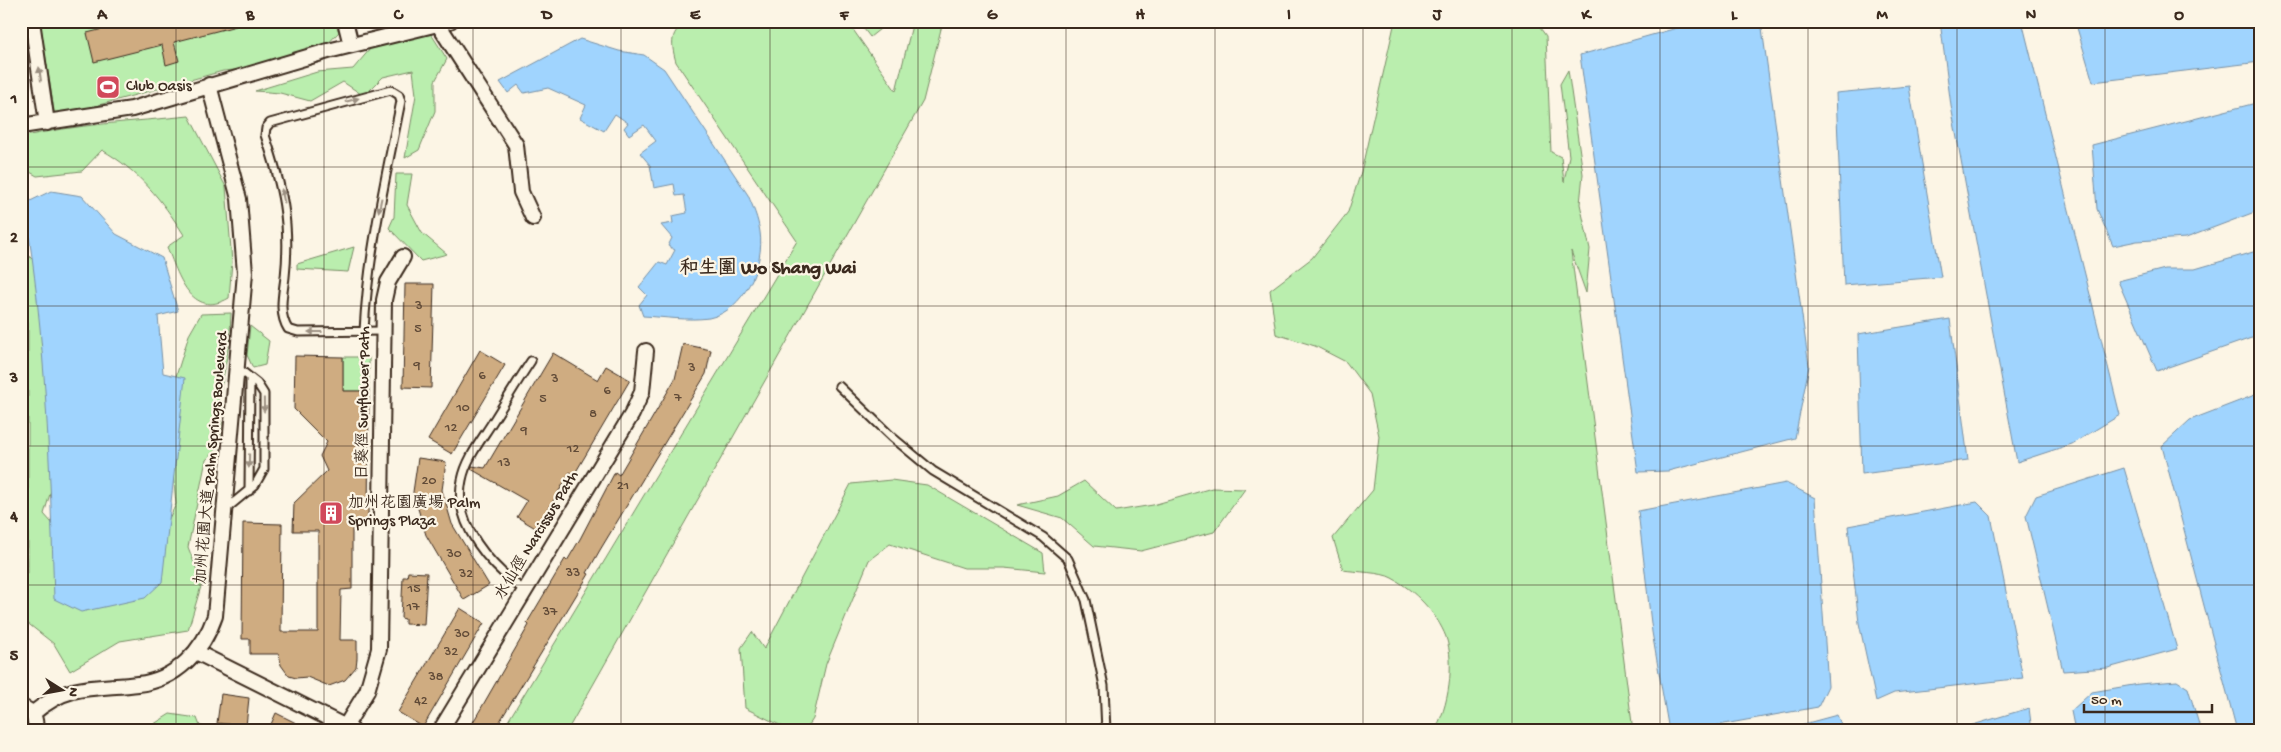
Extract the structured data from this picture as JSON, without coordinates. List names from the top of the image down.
{
  "streets": {
    "street": ["日葵徑 Sunflower Path", "加州花園大道 Palm Springs Boulevard", "水仙徑 Narcissus Path"]
  },
  "districts": ["和生圍 Wo Shang Wai"],
  "places": {
    "sports": ["Club Oasis"],
    "building": ["加州花園廣場 Palm Springs Plaza"]
  },
  "house_numbers": [
    "3",
    "5",
    "9",
    "3",
    "6",
    "3",
    "6",
    "7",
    "5",
    "10",
    "8",
    "12",
    "9",
    "12",
    "13",
    "20",
    "21",
    "30",
    "33",
    "32",
    "15",
    "17",
    "37",
    "30",
    "32",
    "38",
    "42"
  ],
  "scale_bar": "50 m",
  "north": "right",
  "grid": {
    "columns": [
      "A",
      "B",
      "C",
      "D",
      "E",
      "F",
      "G",
      "H",
      "I",
      "J",
      "K",
      "L",
      "M",
      "N",
      "O"
    ],
    "rows": [
      "1",
      "2",
      "3",
      "4",
      "5"
    ]
  }
}
